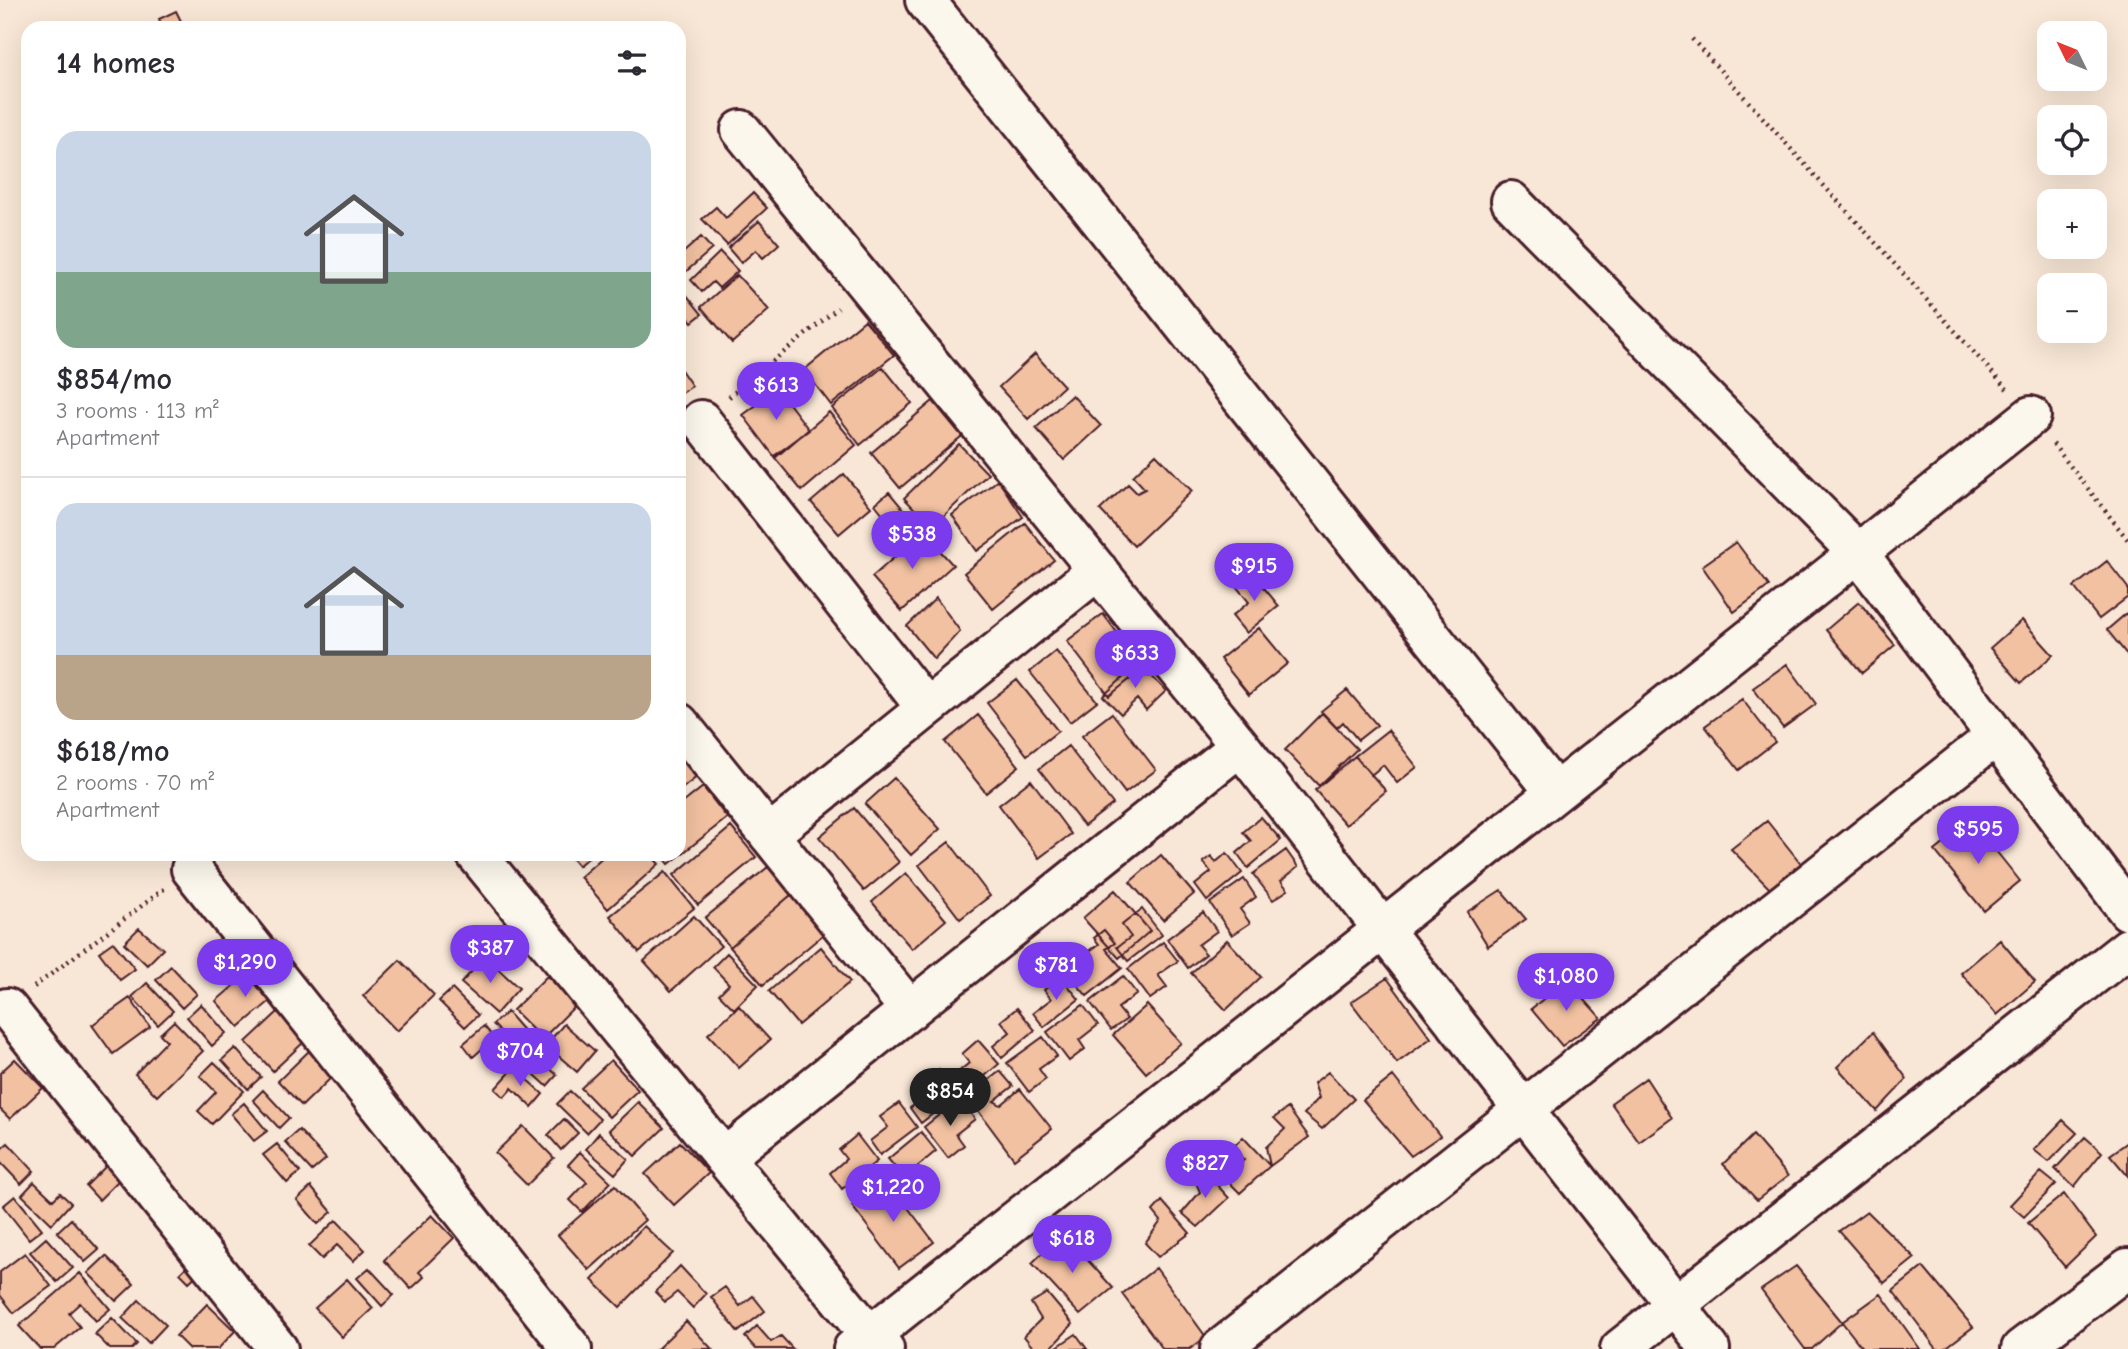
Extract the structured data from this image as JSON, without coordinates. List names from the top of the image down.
{
  "north": "top left",
  "page": {
    "map_buttons": ["+", "−"],
    "heading": "14 homes",
    "list": [
      {
        "name": "$854/mo",
        "note": "3 rooms · 113 m² · Apartment"
      },
      {
        "name": "$618/mo",
        "note": "2 rooms · 70 m² · Apartment"
      }
    ],
    "price": [
      "$613",
      "$538",
      "$915",
      "$633",
      "$595",
      "$387",
      "$1,290",
      "$781",
      "$1,080",
      "$704",
      "$854",
      "$827",
      "$1,220",
      "$618"
    ]
  }
}
